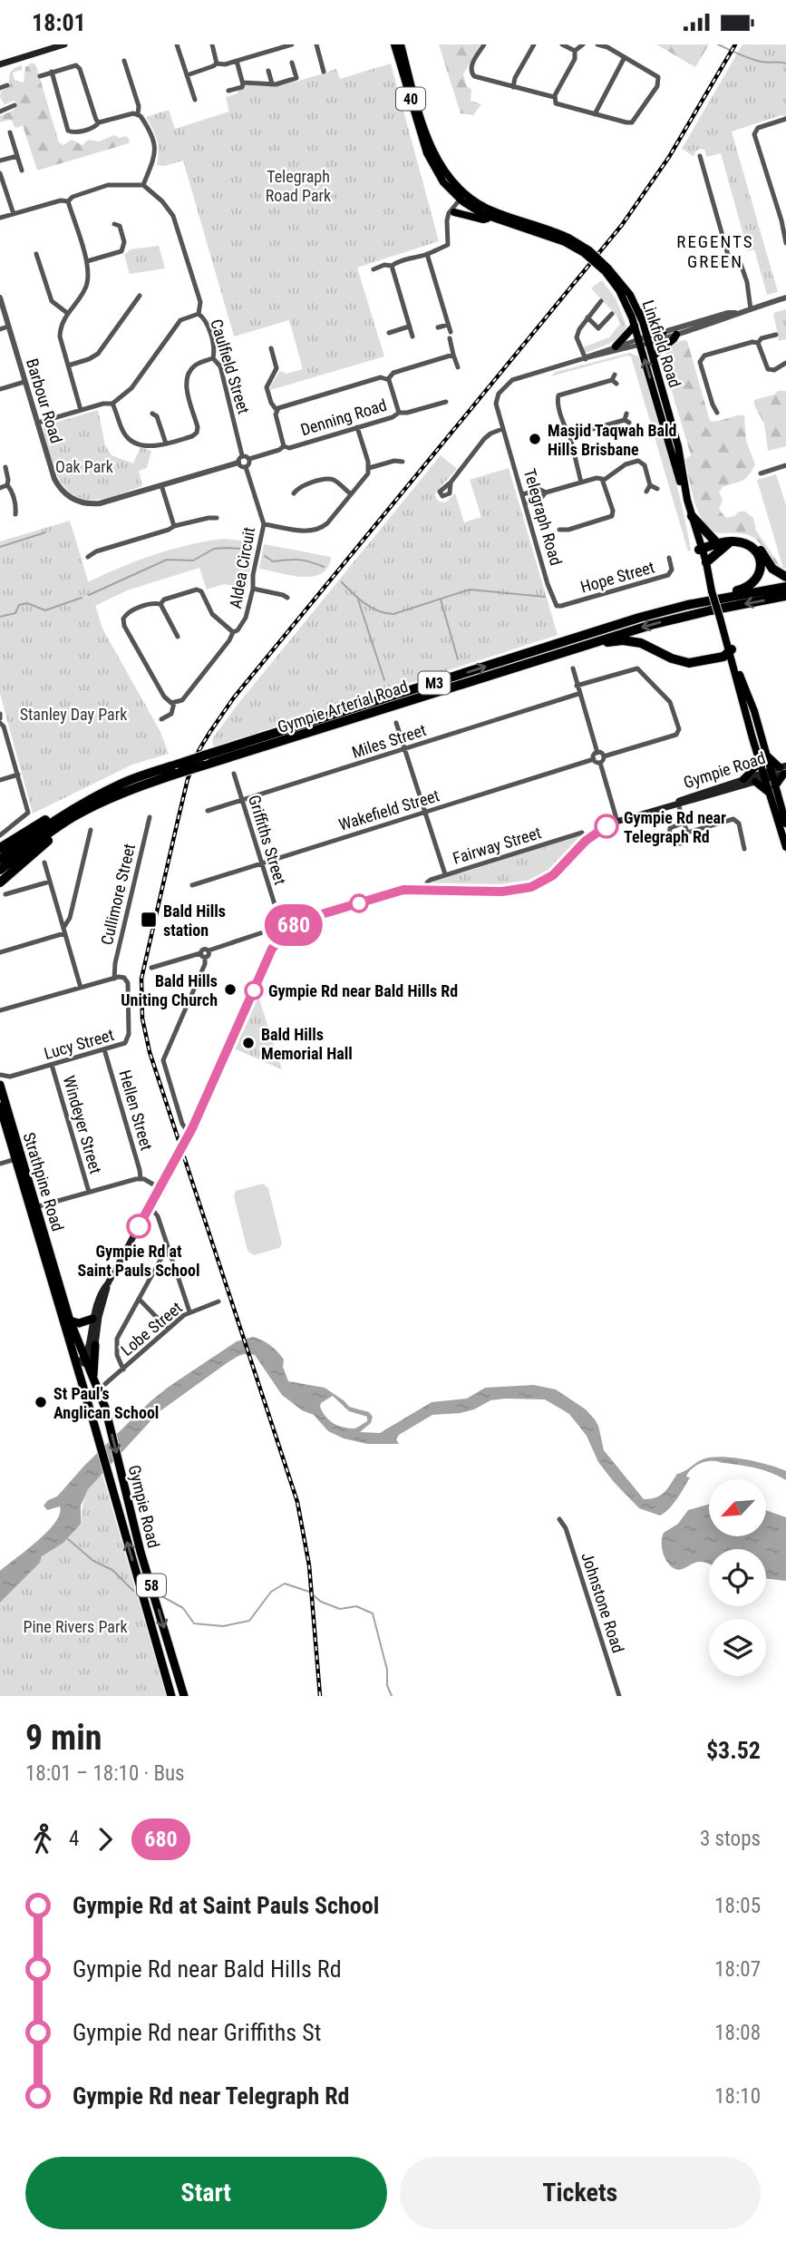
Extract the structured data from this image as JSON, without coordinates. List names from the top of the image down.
{
  "streets": {
    "highway": [
      "M3",
      "Gympie Arterial Road",
      "Gympie Road",
      "Strathpine Road",
      "58"
    ],
    "main road": ["40", "Linkfield Road"],
    "street": [
      "Caulfield Street",
      "Barbour Road",
      "Denning Road",
      "Telegraph Road",
      "Aldea Circuit",
      "Hope Street",
      "Miles Street",
      "Wakefield Street",
      "Griffiths Street",
      "Fairway Street",
      "Cullimore Street",
      "Lucy Street",
      "Hellen Street",
      "Windeyer Street",
      "Lobe Street",
      "Johnstone Road"
    ]
  },
  "crossings": [
    ["40", "Linkfield Road"],
    ["Linkfield Road", "Gympie Road"],
    ["Caulfield Street", "Denning Road"],
    ["Caulfield Street", "Aldea Circuit"],
    ["Denning Road", "Aldea Circuit"],
    ["Telegraph Road", "Hope Street"],
    ["Miles Street", "Griffiths Street"],
    ["Gympie Road", "Griffiths Street"],
    ["Gympie Road", "Fairway Street"],
    ["Gympie Road", "Strathpine Road"],
    ["Wakefield Street", "Griffiths Street"],
    ["Cullimore Street", "Lucy Street"],
    ["Lucy Street", "Hellen Street"],
    ["Lucy Street", "Windeyer Street"]
  ],
  "districts": ["REGENTS GREEN"],
  "parks": [
    "Telegraph Road Park",
    "Oak Park",
    "Stanley Day Park",
    "Pine Rivers Park"
  ],
  "places": {
    "other": [
      "Masjid Taqwah Bald Hills Brisbane",
      "Gympie Rd near Telegraph Rd",
      "Bald Hills Uniting Church",
      "Gympie Rd near Bald Hills Rd",
      "Bald Hills Memorial Hall",
      "Gympie Rd at Saint Pauls School",
      "St Paul's Anglican School"
    ],
    "transit": ["Bald Hills station"]
  },
  "lines": ["bus line 680"],
  "north": "bottom left",
  "page": {
    "status": "18:01",
    "on_map": "680",
    "heading": ["9 min", "18:01 – 18:10 · Bus", "$3.52"],
    "legs": ["4", "680", "3 stops"],
    "list": [
      {
        "name": "Gympie Rd at Saint Pauls School",
        "value": "18:05"
      },
      {
        "name": "Gympie Rd near Bald Hills Rd",
        "value": "18:07"
      },
      {
        "name": "Gympie Rd near Griffiths St",
        "value": "18:08"
      },
      {
        "name": "Gympie Rd near Telegraph Rd",
        "value": "18:10"
      }
    ],
    "buttons": ["Start", "Tickets"]
  }
}
